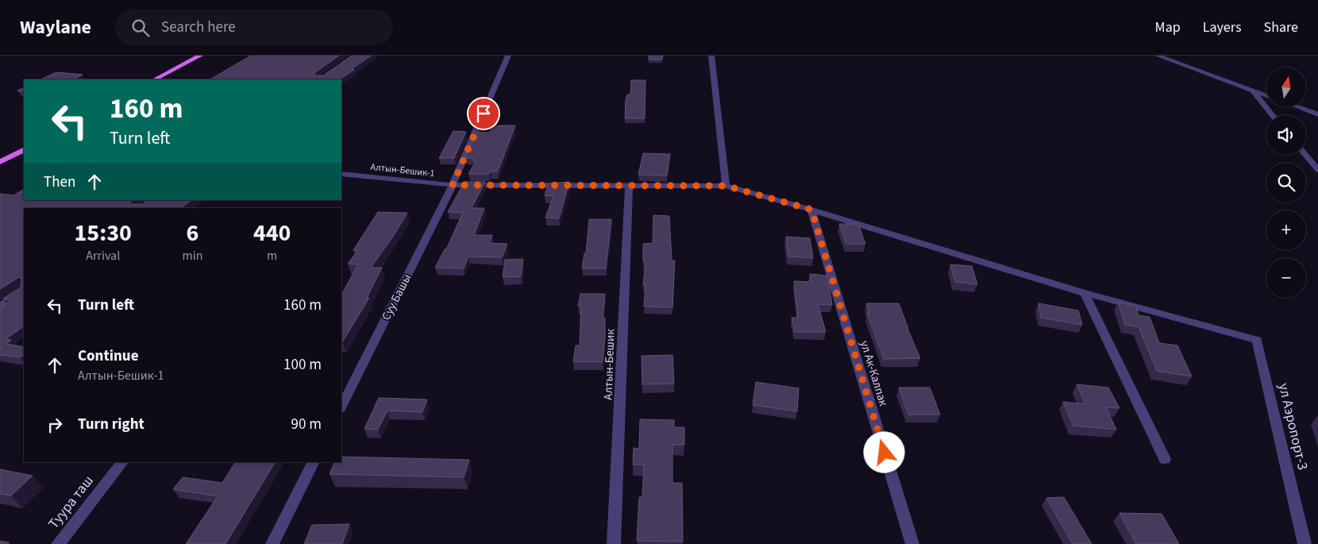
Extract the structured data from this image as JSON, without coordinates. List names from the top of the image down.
{
  "streets": {
    "street": [
      "Алтын-Бешик-1",
      "Суу Башы",
      "Алтын-Бешик",
      "ул Ак-Калпак",
      "ул Аэропорт-3",
      "Туура таш"
    ]
  },
  "crossings": [
    ["Алтын-Бешик-1", "Суу Башы"],
    ["Алтын-Бешик-1", "Алтын-Бешик"],
    ["Алтын-Бешик-1", "ул Ак-Калпак"],
    ["Алтын-Бешик-1", "ул Аэропорт-3"]
  ],
  "north": "top",
  "page": {
    "header": "Waylane",
    "search": "Search here",
    "nav": ["Map", "Layers", "Share"],
    "map_buttons": ["+", "−"],
    "turn": ["160 m", "Turn left"],
    "then": "Then",
    "eta": [
      "15:30",
      "Arrival",
      "6",
      "min",
      "440",
      "m"
    ],
    "list": [
      {
        "name": "Turn left",
        "value": "160 m"
      },
      {
        "name": "Continue",
        "note": "Алтын-Бешик-1",
        "value": "100 m"
      },
      {
        "name": "Turn right",
        "value": "90 m"
      }
    ]
  }
}
